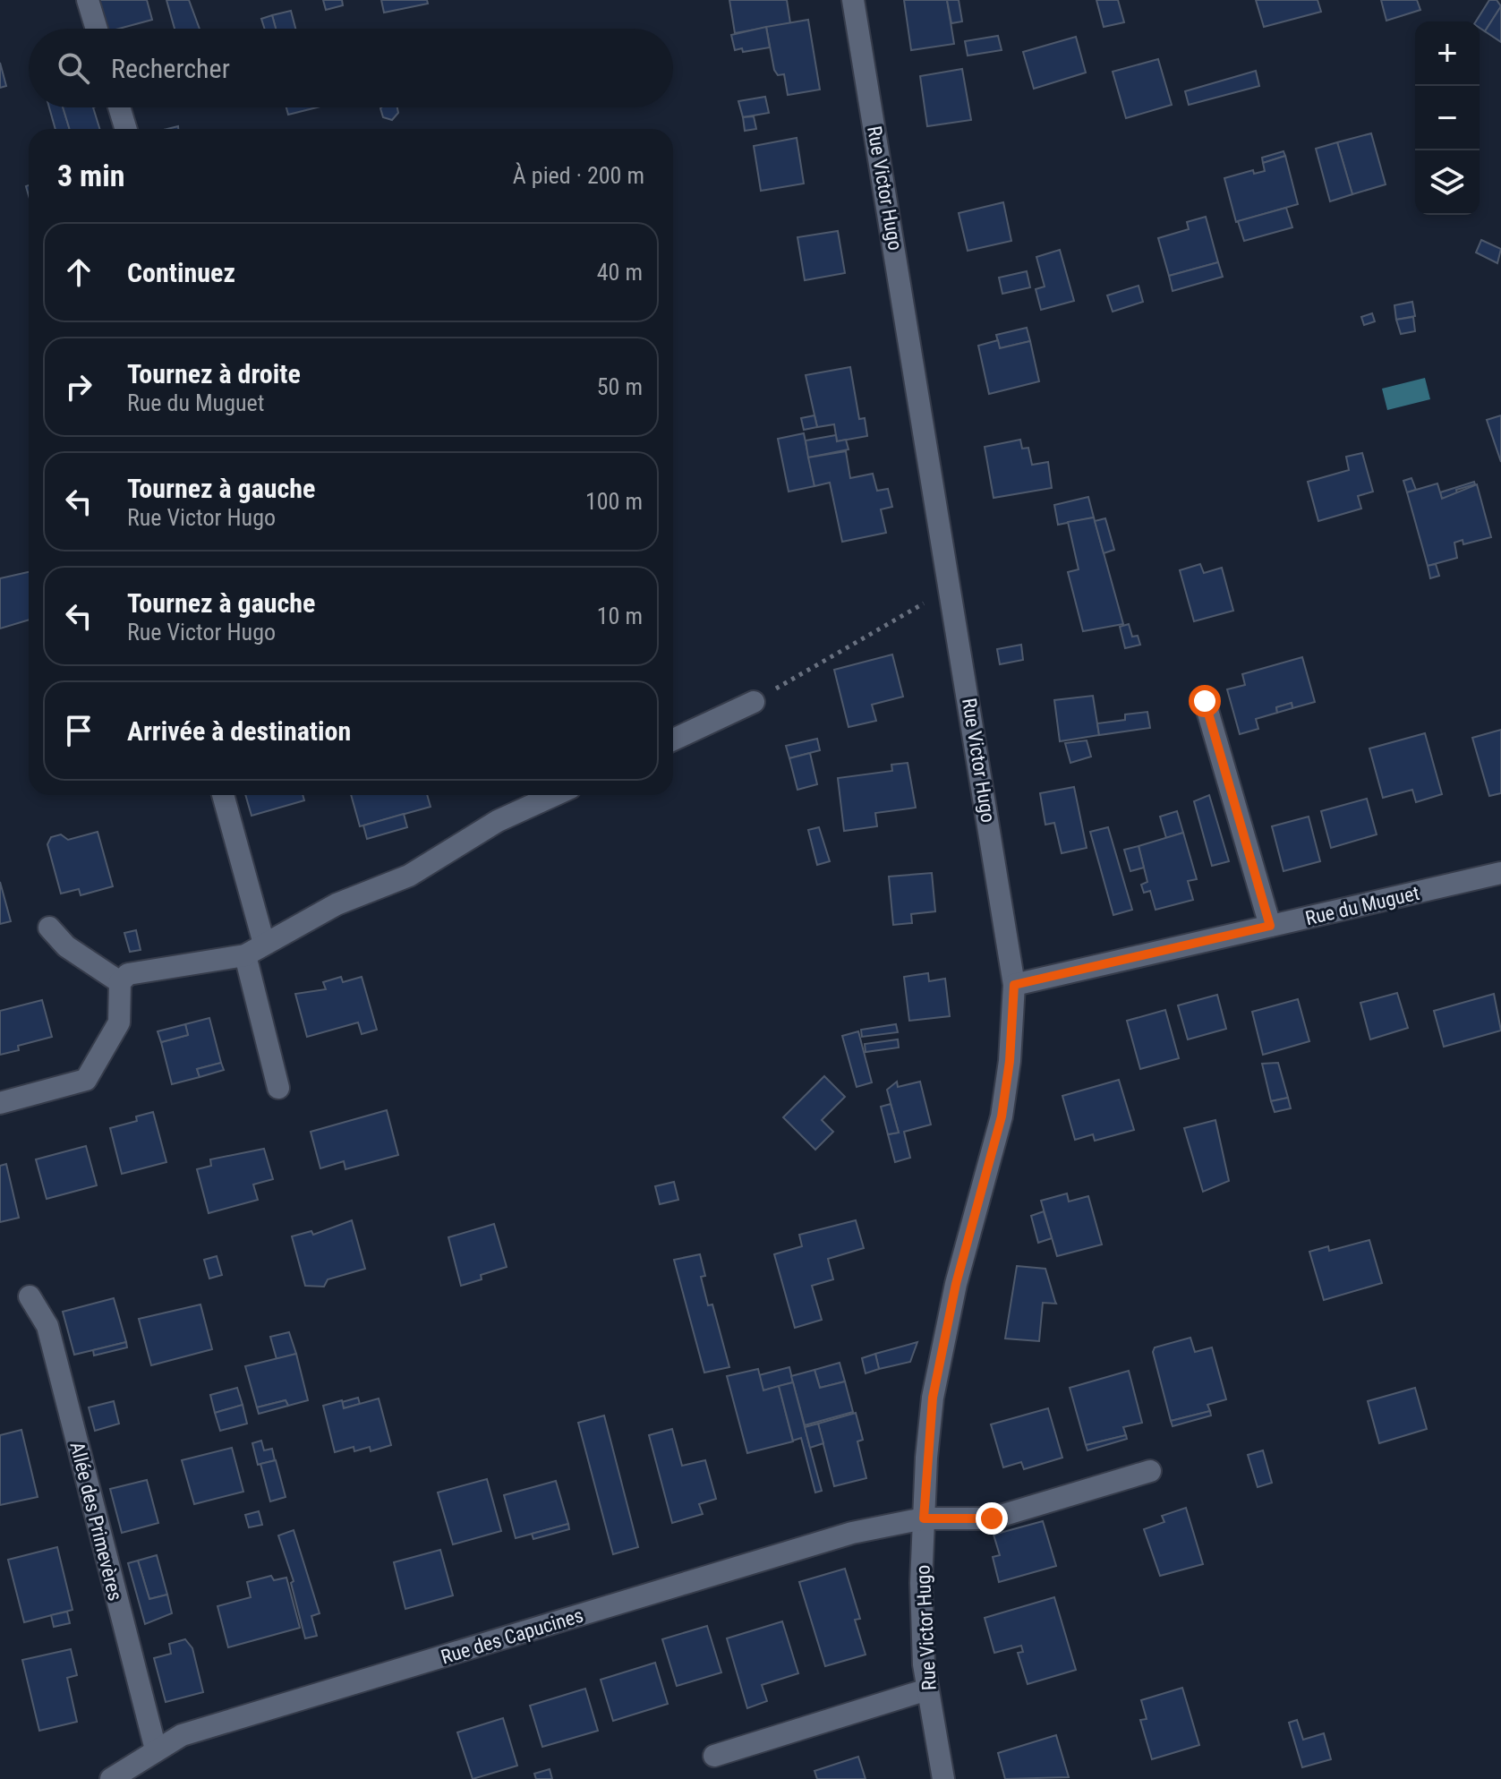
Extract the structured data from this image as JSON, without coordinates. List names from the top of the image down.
{
  "streets": {
    "street": [
      "Rue Victor Hugo",
      "Rue du Muguet",
      "Allée des Primevères",
      "Rue des Capucines"
    ]
  },
  "crossings": [
    ["Rue Victor Hugo", "Rue du Muguet"],
    ["Rue Victor Hugo", "Rue des Capucines"],
    ["Allée des Primevères", "Rue des Capucines"]
  ],
  "page": {
    "map_buttons": ["+", "−"],
    "search": "Rechercher",
    "heading": ["3 min", "À pied · 200 m"],
    "list": [
      ["Continuez", "40 m"],
      ["Tournez à droite", "Rue du Muguet", "50 m"],
      ["Tournez à gauche", "Rue Victor Hugo", "100 m"],
      ["Tournez à gauche", "Rue Victor Hugo", "10 m"],
      "Arrivée à destination"
    ]
  }
}
